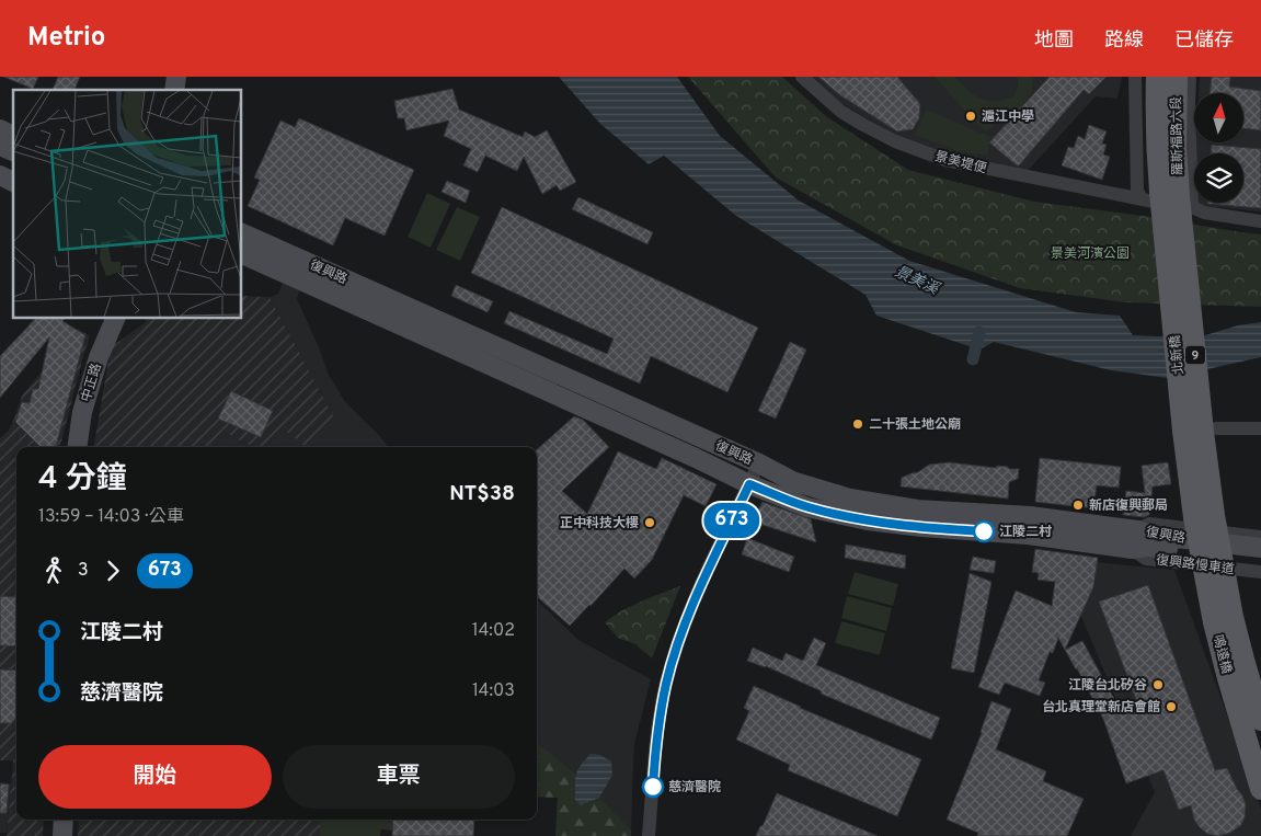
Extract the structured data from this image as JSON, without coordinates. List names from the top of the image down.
{
  "streets": {
    "main road": [
      "羅斯福路六段",
      "復興路",
      "北新橋",
      "9",
      "中正路",
      "鳴遠橋"
    ],
    "street": ["景美堤便", "復興路慢車道"]
  },
  "crossings": [
    ["羅斯福路六段", "景美堤便"],
    ["羅斯福路六段", "北新橋"],
    ["景美堤便", "北新橋"],
    ["復興路", "復興路慢車道"],
    ["北新橋", "鳴遠橋"]
  ],
  "water": ["景美溪"],
  "parks": ["景美河濱公園"],
  "places": [
    "滬江中學",
    "二十張土地公廟",
    "新店復興郵局",
    "正中科技大樓",
    "江陵二村",
    "江陵台北矽谷",
    "台北真理堂新店會館",
    "慈濟醫院"
  ],
  "lines": ["bus line 673"],
  "north": "top",
  "page": {
    "header": "Metrio",
    "nav": ["地圖", "路線", "已儲存"],
    "on_map": "673",
    "heading": ["4 分鐘", "13:59 – 14:03 · 公車", "NT$38"],
    "legs": ["3", "673"],
    "list": [
      {
        "name": "江陵二村",
        "value": "14:02"
      },
      {
        "name": "慈濟醫院",
        "value": "14:03"
      }
    ],
    "buttons": ["開始", "車票"]
  }
}
